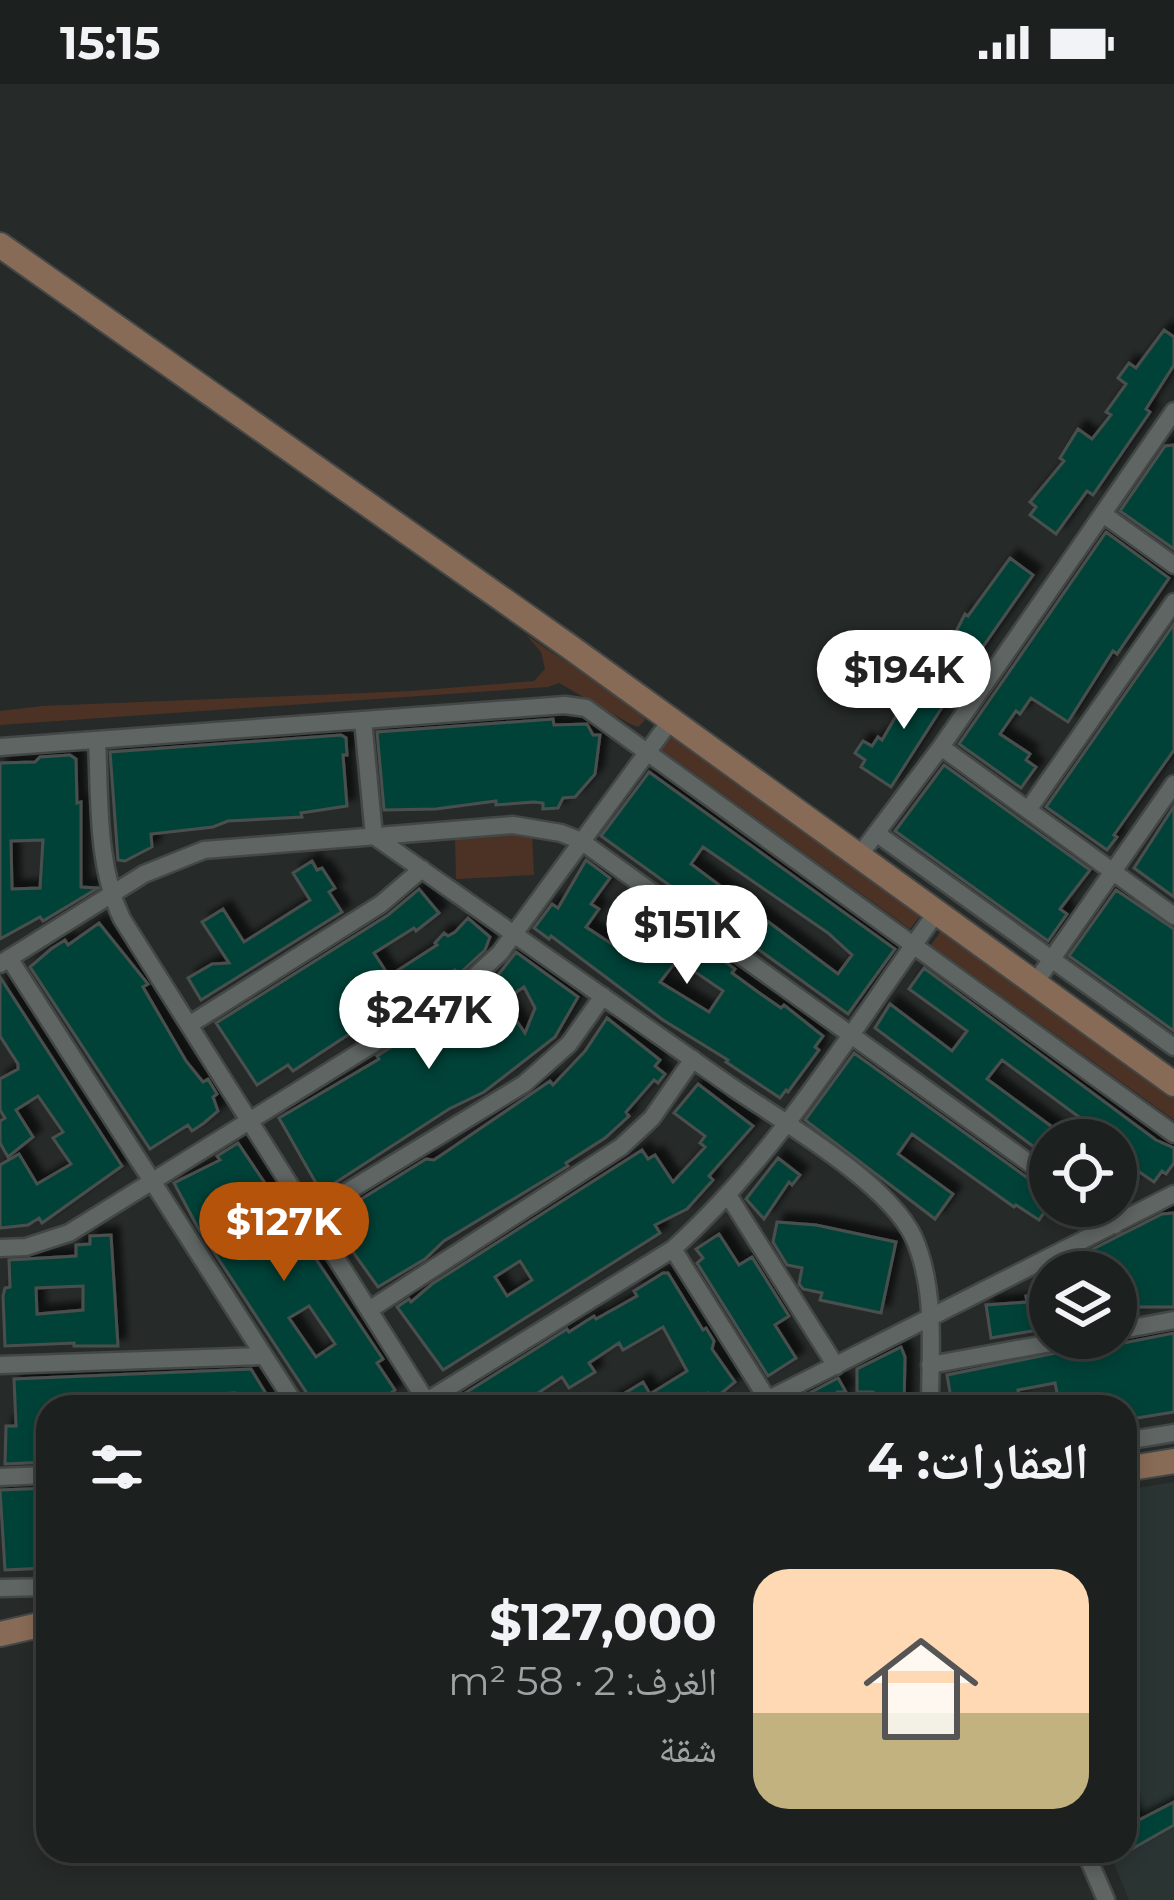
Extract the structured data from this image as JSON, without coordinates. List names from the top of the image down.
{
  "page": {
    "status": "15:15",
    "price": [
      "$194K",
      "$151K",
      "$247K",
      "$127K"
    ],
    "heading": "العقارات: 4",
    "list": [
      {
        "name": "$127,000",
        "note": "الغرف: 2 · 58 m² · شقة"
      }
    ]
  }
}
